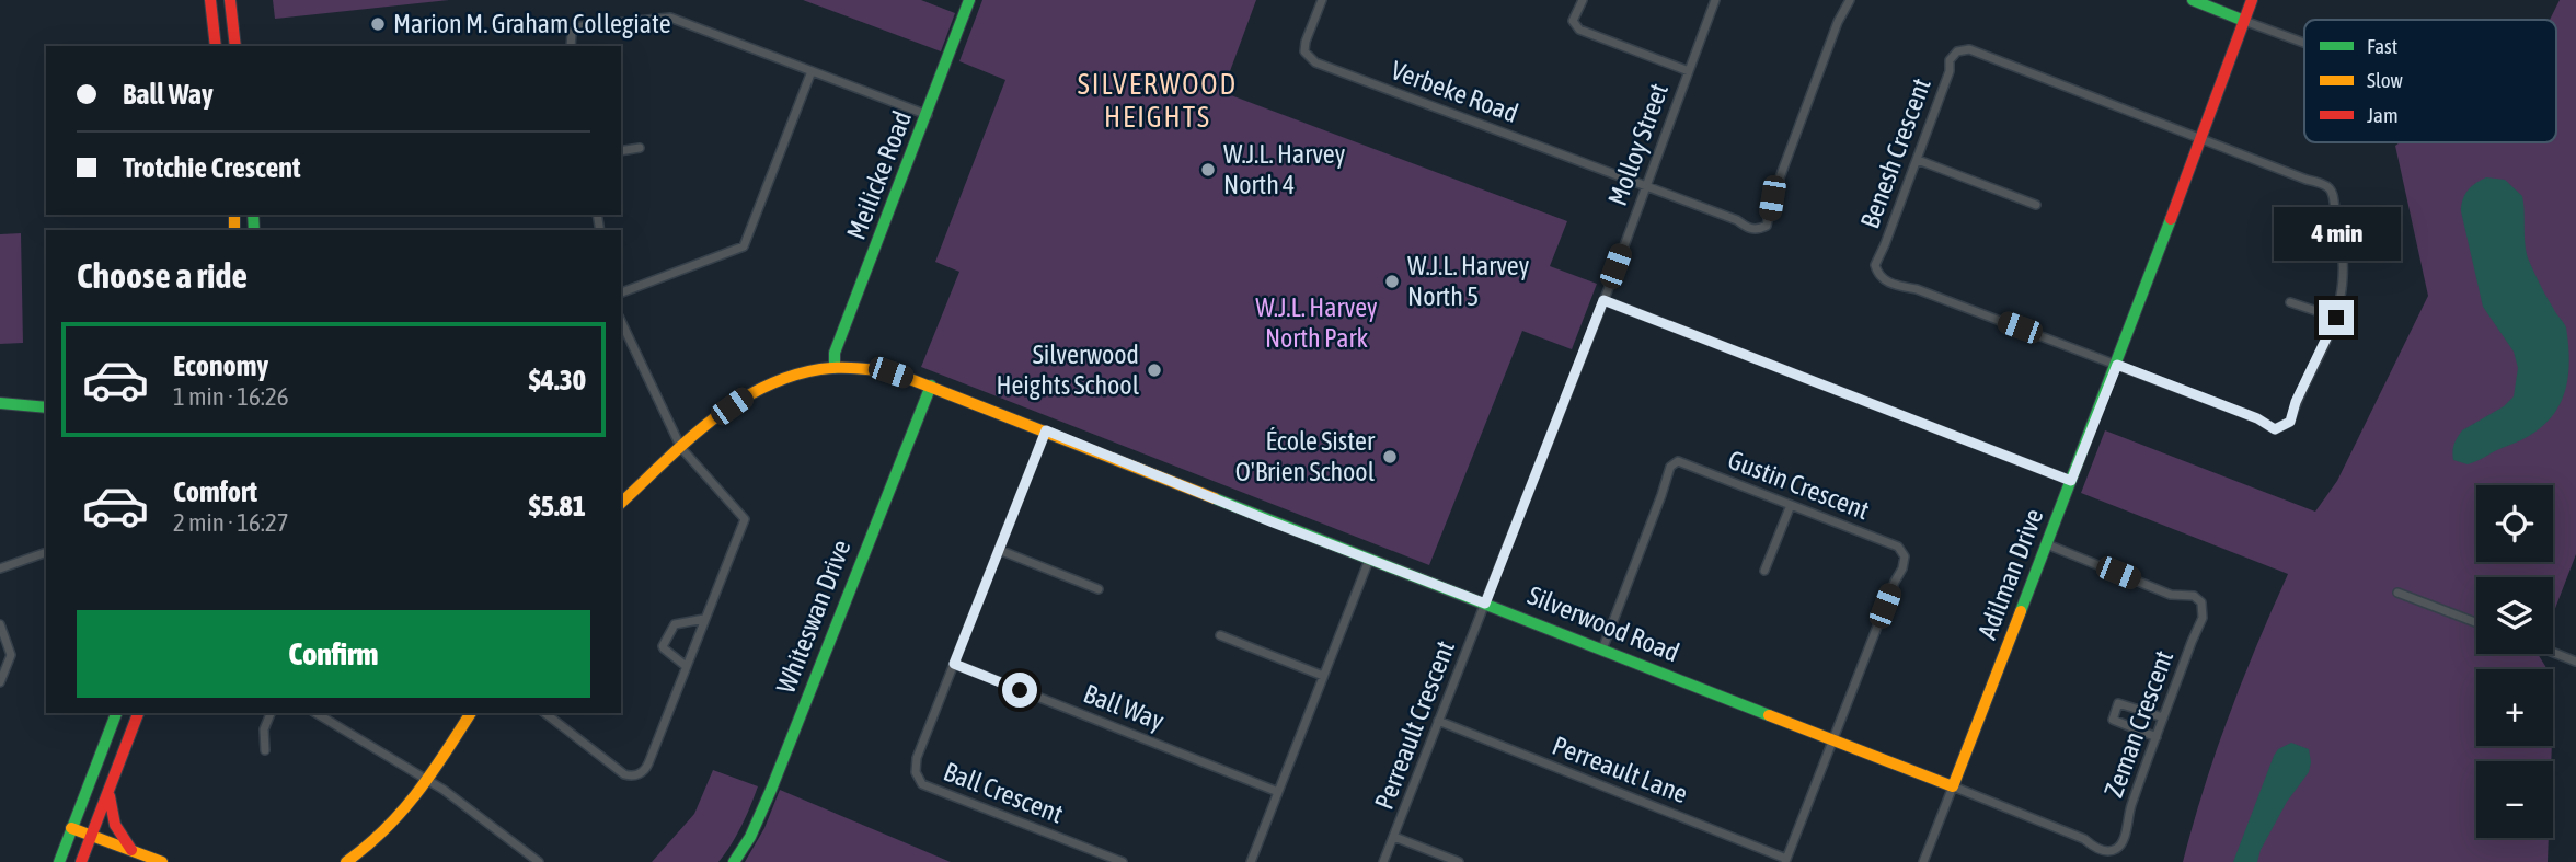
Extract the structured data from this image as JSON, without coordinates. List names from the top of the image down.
{
  "streets": {
    "street": [
      "Verbeke Road",
      "Molloy Street",
      "Benesh Crescent",
      "Meilicke Road",
      "Gustin Crescent",
      "Adilman Drive",
      "Whiteswan Drive",
      "Silverwood Road",
      "Ball Way",
      "Zeman Crescent",
      "Perreault Crescent",
      "Perreault Lane",
      "Ball Crescent"
    ]
  },
  "crossings": [
    ["Verbeke Road", "Molloy Street"],
    ["Molloy Street", "Silverwood Road"],
    ["Molloy Street", "Perreault Crescent"],
    ["Benesh Crescent", "Adilman Drive"],
    ["Meilicke Road", "Silverwood Road"],
    ["Gustin Crescent", "Silverwood Road"],
    ["Adilman Drive", "Silverwood Road"],
    ["Adilman Drive", "Zeman Crescent"],
    ["Whiteswan Drive", "Silverwood Road"],
    ["Silverwood Road", "Zeman Crescent"],
    ["Silverwood Road", "Perreault Crescent"],
    ["Silverwood Road", "Ball Crescent"],
    ["Ball Way", "Ball Crescent"],
    ["Perreault Crescent", "Perreault Lane"]
  ],
  "districts": ["SILVERWOOD HEIGHTS"],
  "parks": ["W.J.L. Harvey North Park"],
  "places": [
    "Marion M. Graham Collegiate",
    "W.J.L. Harvey North 4",
    "W.J.L. Harvey North 5",
    "Silverwood Heights School",
    "École Sister O'Brien School"
  ],
  "legend": ["Fast", "Slow", "Jam"],
  "page": {
    "banner": ["Ball Way", "Trotchie Crescent"],
    "bubble": "4 min",
    "heading": "Choose a ride",
    "list": [
      {
        "name": "Economy",
        "note": "1 min · 16:26",
        "value": "$4.30"
      },
      {
        "name": "Comfort",
        "note": "2 min · 16:27",
        "value": "$5.81"
      }
    ],
    "map_buttons": ["+", "−"],
    "buttons": "Confirm"
  }
}
